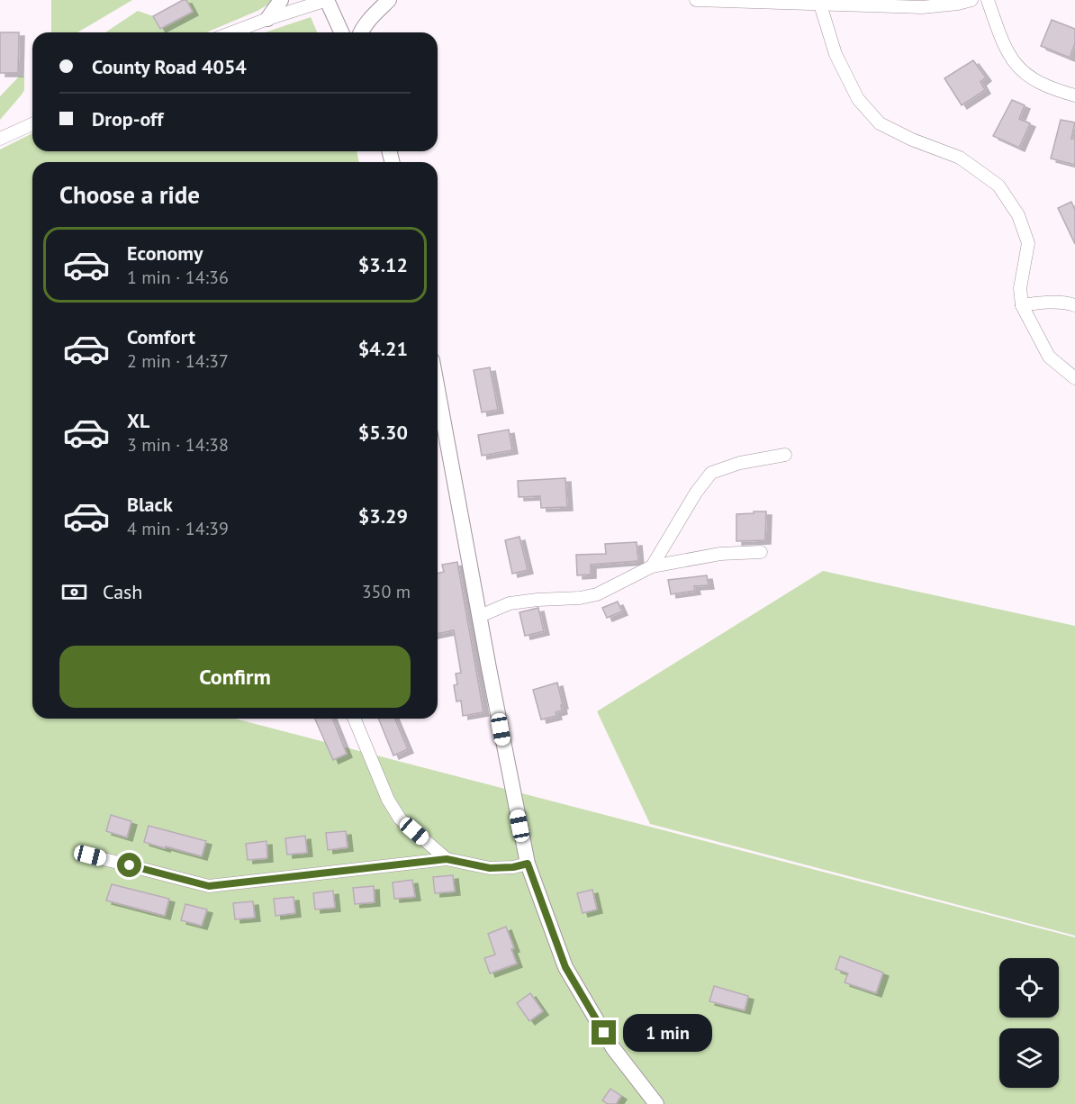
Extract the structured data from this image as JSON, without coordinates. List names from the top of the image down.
{
  "page": {
    "banner": ["County Road 4054", "Drop-off"],
    "heading": "Choose a ride",
    "list": [
      {
        "name": "Economy",
        "note": "1 min · 14:36",
        "value": "$3.12"
      },
      {
        "name": "Comfort",
        "note": "2 min · 14:37",
        "value": "$4.21"
      },
      {
        "name": "XL",
        "note": "3 min · 14:38",
        "value": "$5.30"
      },
      {
        "name": "Black",
        "note": "4 min · 14:39",
        "value": "$3.29"
      }
    ],
    "pay": ["Cash", "350 m"],
    "buttons": "Confirm",
    "bubble": "1 min"
  }
}
